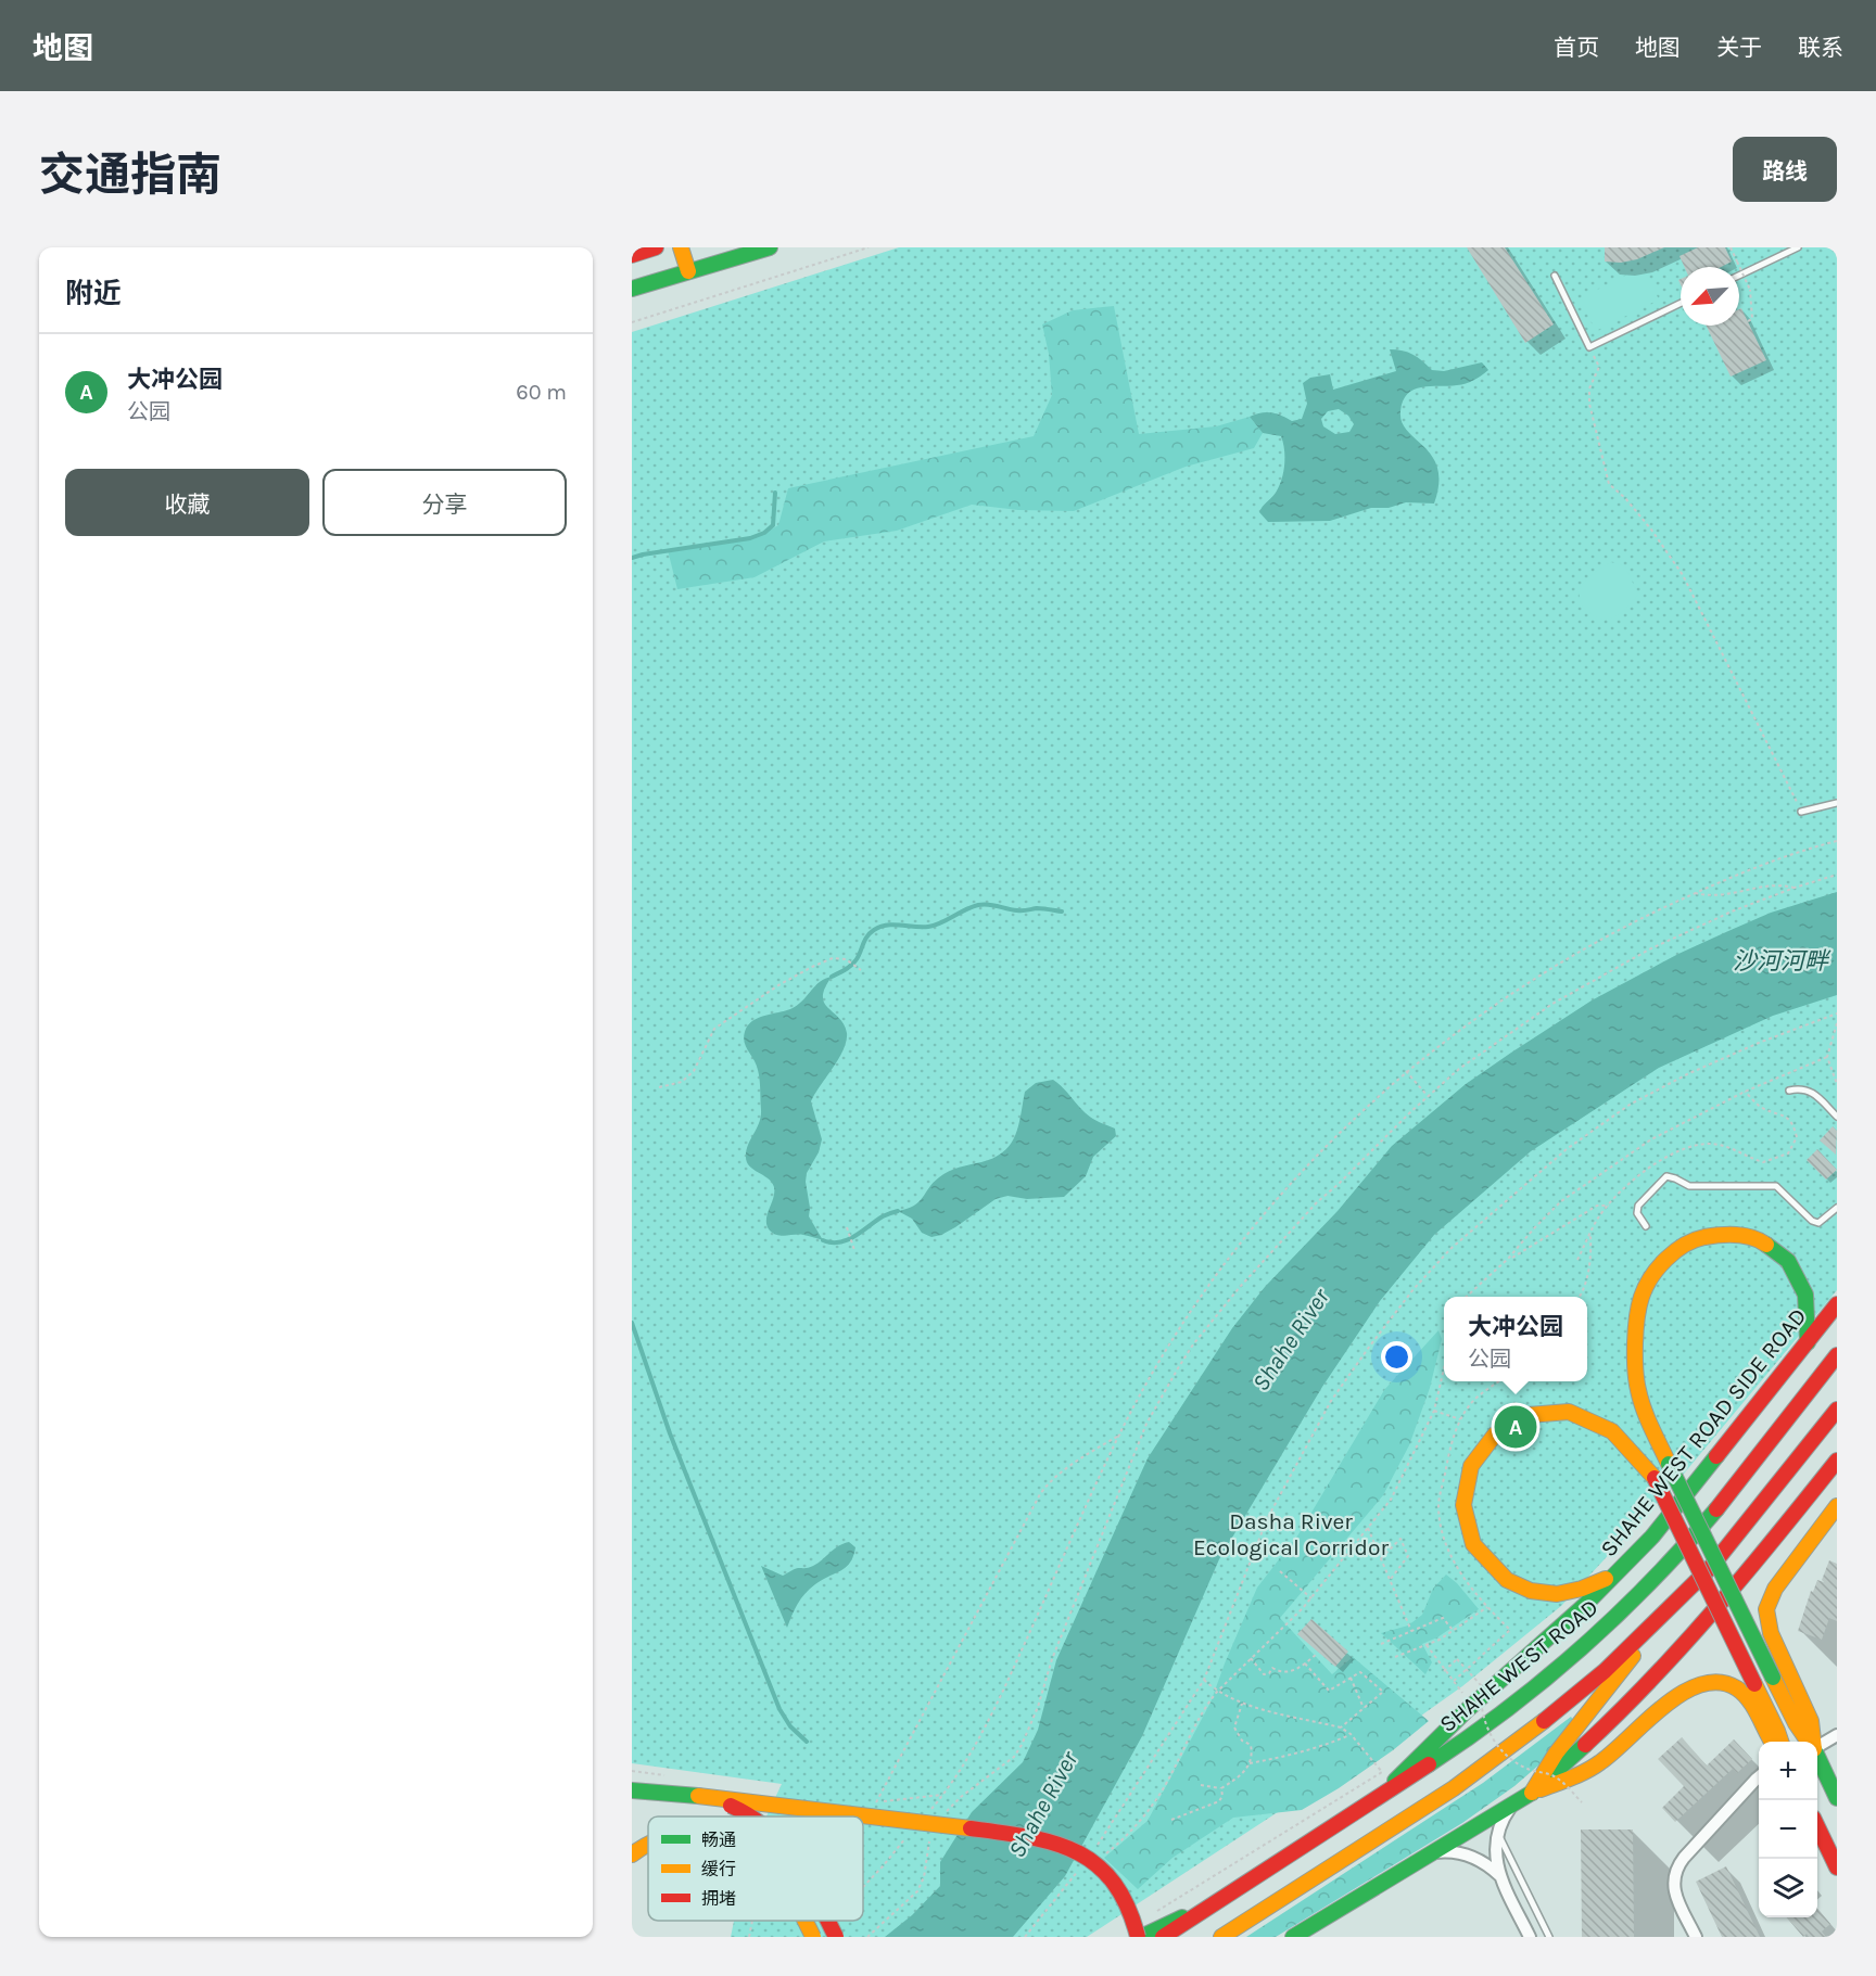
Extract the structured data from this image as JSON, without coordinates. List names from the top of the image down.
{
  "streets": {
    "main road": ["SHAHE WEST ROAD SIDE ROAD", "SHAHE WEST ROAD"]
  },
  "crossings": [
    ["SHAHE WEST ROAD SIDE ROAD", "SHAHE WEST ROAD"]
  ],
  "water": ["沙河河畔", "Shahe River"],
  "parks": ["Dasha River Ecological Corridor"],
  "legend": ["畅通", "缓行", "拥堵"],
  "north": "bottom left",
  "page": {
    "header": "地图",
    "nav": [
      "首页",
      "地图",
      "关于",
      "联系"
    ],
    "title": "交通指南",
    "buttons": [
      "路线",
      ["收藏", "分享"]
    ],
    "heading": "附近",
    "list": [
      {
        "mark": "A",
        "name": "大冲公园",
        "note": "公园",
        "value": "60 m"
      }
    ],
    "popup": ["大冲公园", "公园"],
    "pins": "A",
    "map_buttons": ["+", "−"]
  }
}
